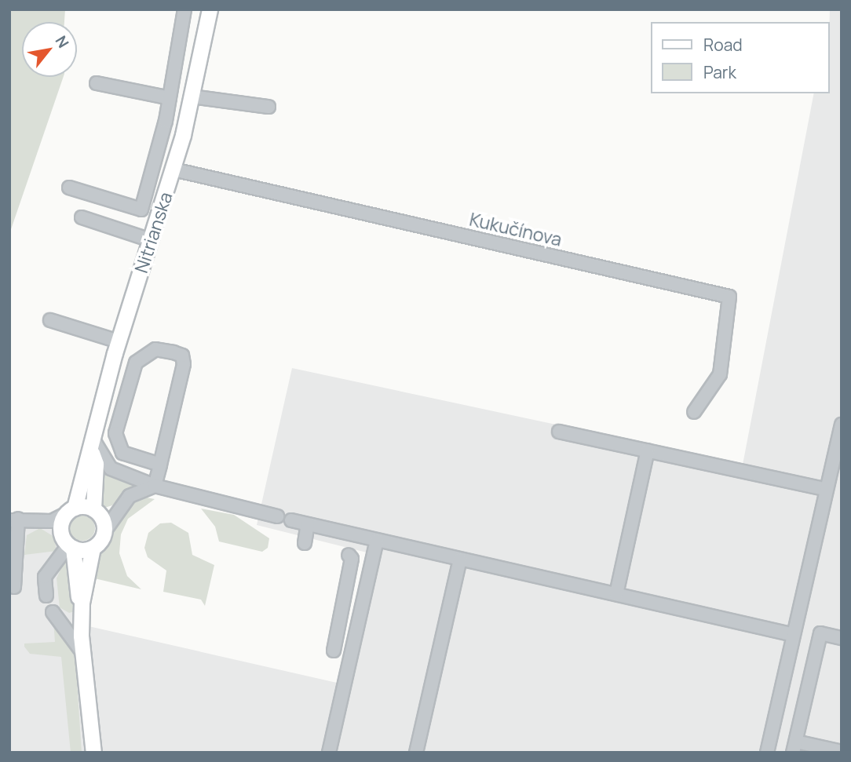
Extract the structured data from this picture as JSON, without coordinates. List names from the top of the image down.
{
  "streets": {
    "main road": ["Nitrianska"],
    "street": ["Kukučínova"]
  },
  "crossings": [
    ["Kukučínova", "Nitrianska"]
  ],
  "legend": ["Road", "Park"],
  "north": "top right"
}
